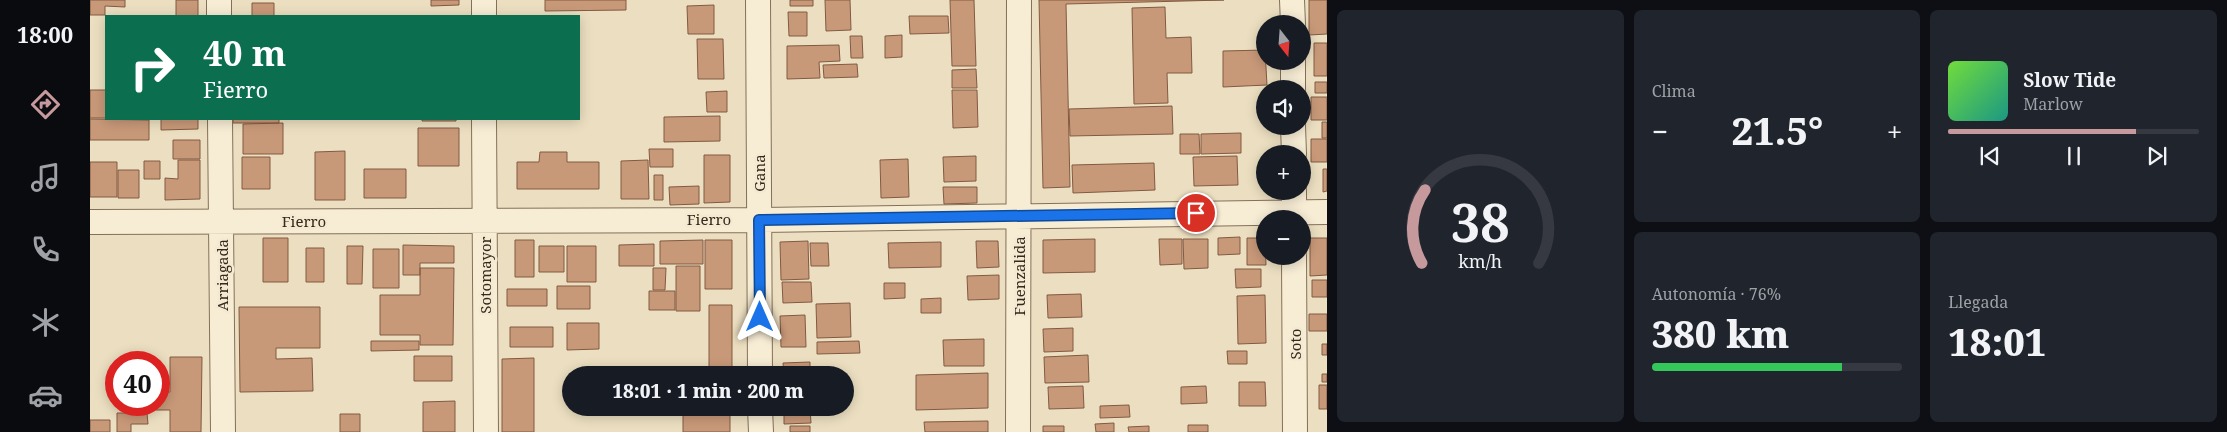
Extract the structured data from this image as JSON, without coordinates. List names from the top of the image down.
{
  "streets": {
    "street": [
      "Gana",
      "Fierro",
      "Arriagada",
      "Sotomayor",
      "Fuenzalida",
      "Soto"
    ]
  },
  "crossings": [
    ["Gana", "Fierro"],
    ["Fierro", "Arriagada"],
    ["Fierro", "Sotomayor"],
    ["Fierro", "Fuenzalida"]
  ],
  "north": "bottom",
  "page": {
    "tabs": "18:00",
    "tile": [
      "Clima",
      ["Autonomía · 76%", "380 km"],
      ["Llegada", "18:01"]
    ],
    "map_buttons": ["+", "−"],
    "turn": ["40 m", "Fierro"],
    "song": ["Slow Tide", "Marlow"],
    "heat": ["−", "21.5°", "+"],
    "limit": "40",
    "trip": "18:01 · 1 min · 200 m",
    "gauge": ["38", "km/h"]
  }
}
